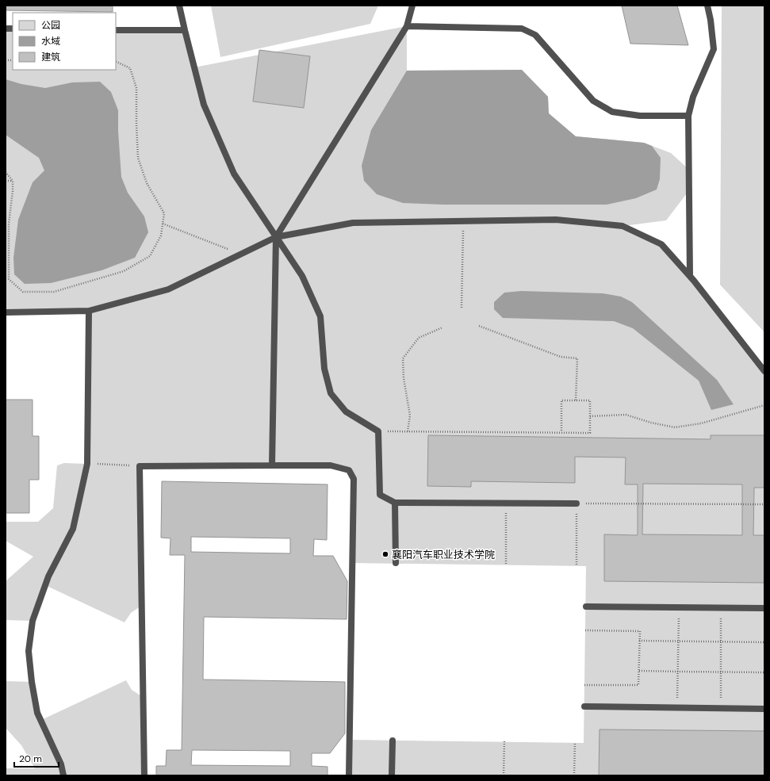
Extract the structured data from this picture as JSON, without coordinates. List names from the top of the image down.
{
  "places": ["襄阳汽车职业技术学院"],
  "legend": ["公园", "水域", "建筑"],
  "scale_bar": "20 m"
}
